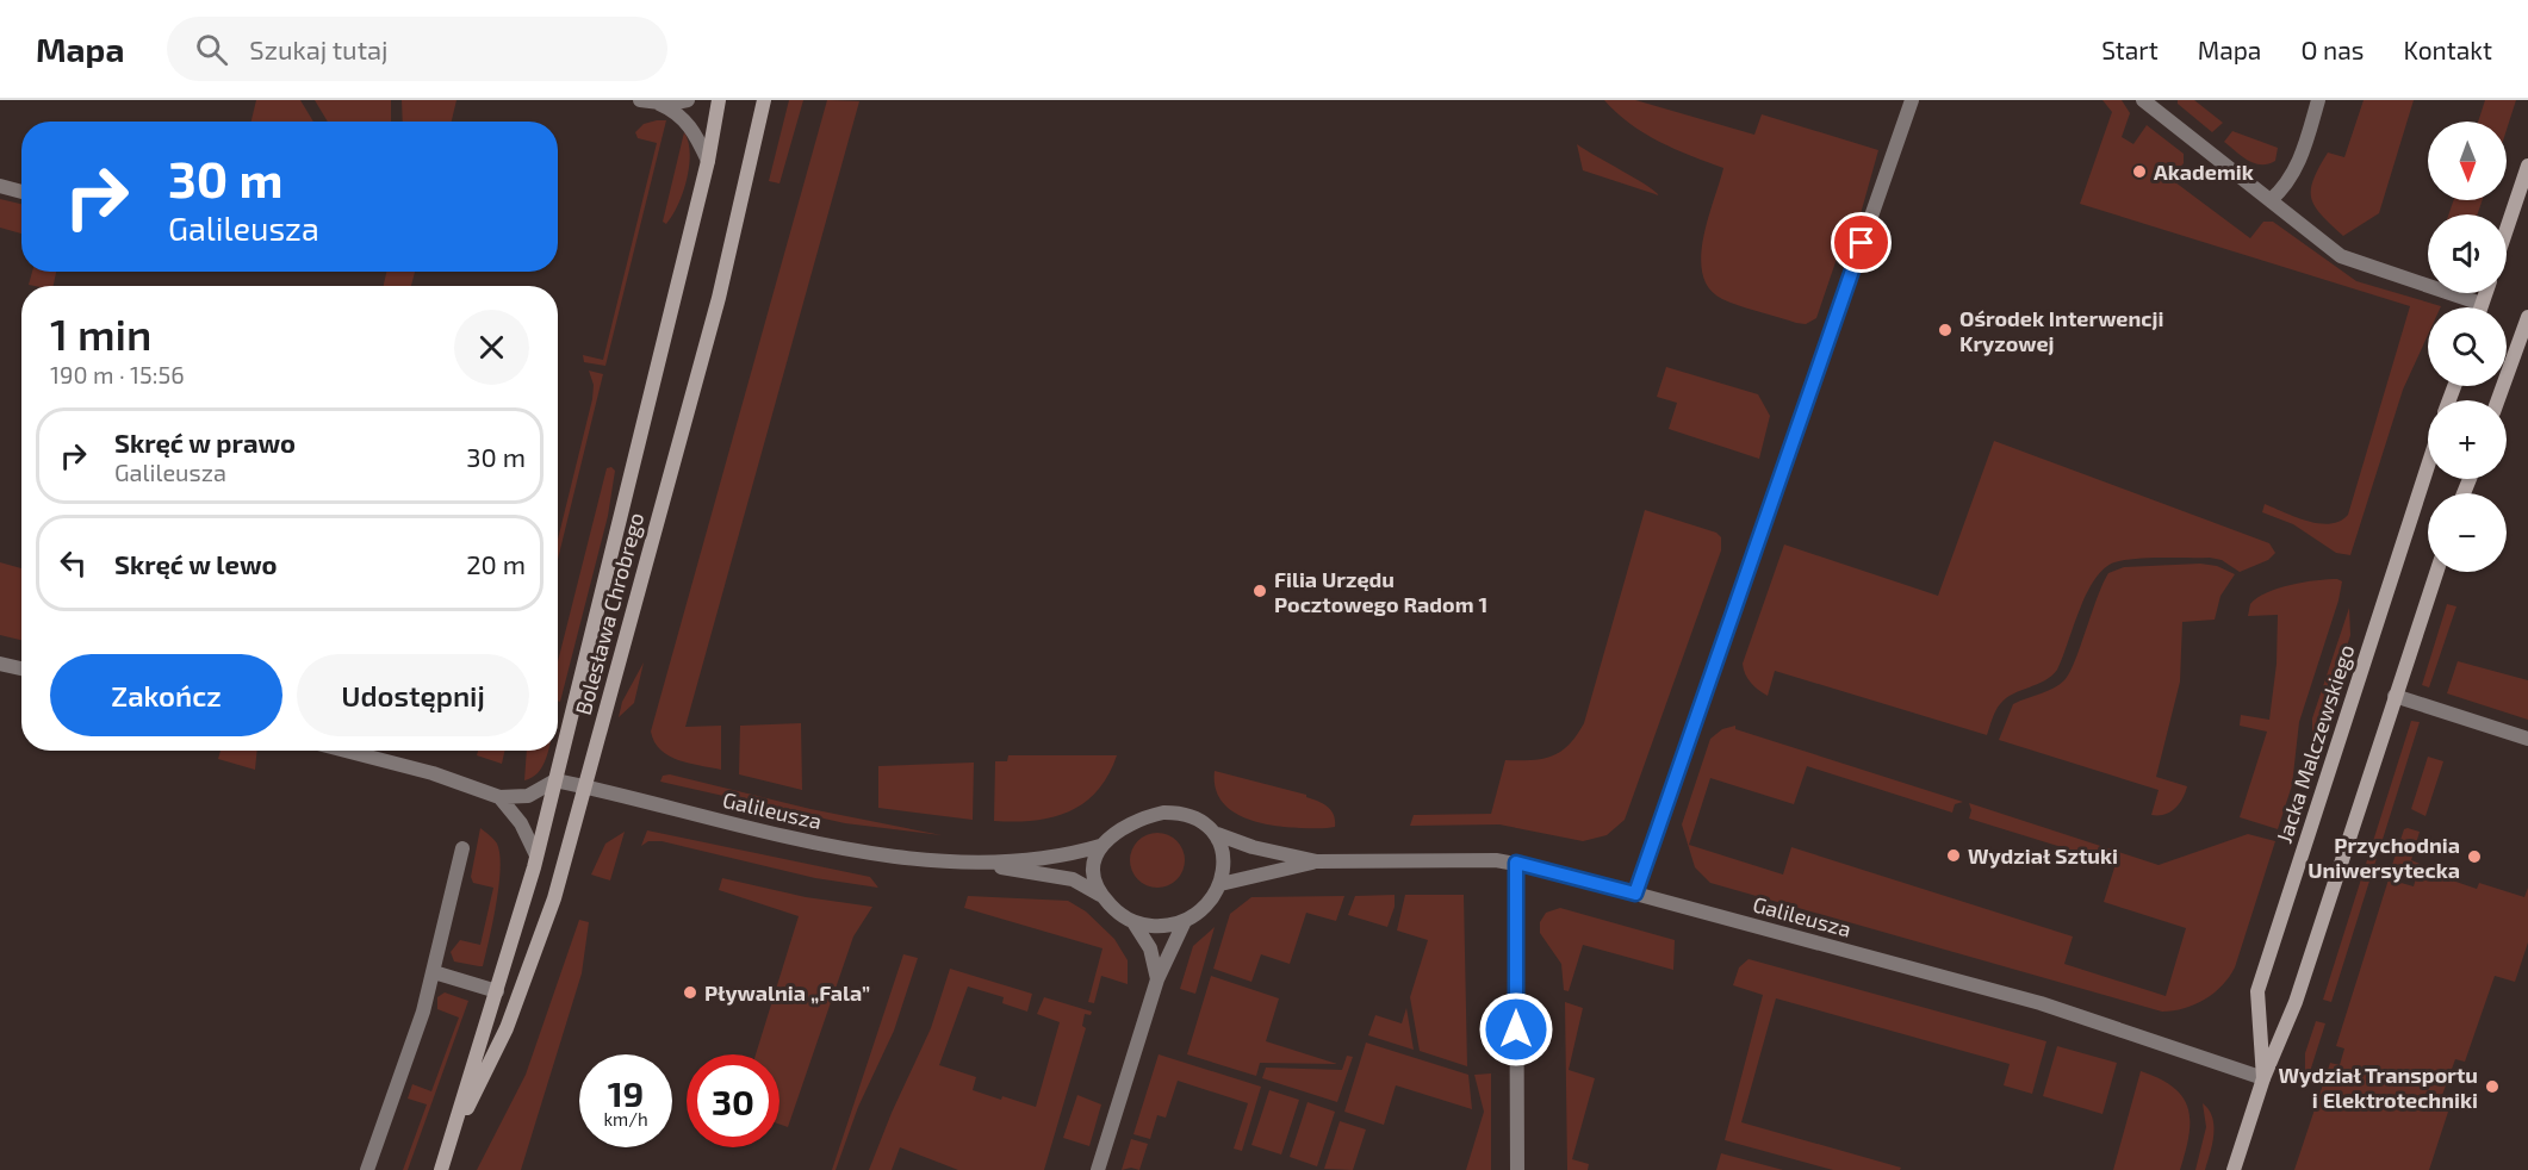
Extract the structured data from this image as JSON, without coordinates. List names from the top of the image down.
{
  "streets": {
    "street": ["Bolesława Chrobrego", "Jacka Malczewskiego", "Galileusza"]
  },
  "crossings": [
    ["Bolesława Chrobrego", "Galileusza"],
    ["Jacka Malczewskiego", "Galileusza"]
  ],
  "places": [
    "Akademik",
    "Ośrodek Interwencji Kryzowej",
    "Filia Urzędu Pocztowego Radom 1",
    "Wydział Sztuki",
    "Przychodnia Uniwersytecka",
    "Pływalnia „Fala”",
    "Wydział Transportu i Elektrotechniki"
  ],
  "north": "bottom",
  "page": {
    "header": "Mapa",
    "search": "Szukaj tutaj",
    "nav": [
      "Start",
      "Mapa",
      "O nas",
      "Kontakt"
    ],
    "map_buttons": ["+", "−"],
    "turn": ["30 m", "Galileusza"],
    "heading": ["1 min", "190 m · 15:56"],
    "list": [
      {
        "name": "Skręć w prawo",
        "note": "Galileusza",
        "value": "30 m"
      },
      {
        "name": "Skręć w lewo",
        "value": "20 m"
      }
    ],
    "buttons": ["Zakończ", "Udostępnij"],
    "speed": "19 km/h",
    "limit": "30"
  }
}
